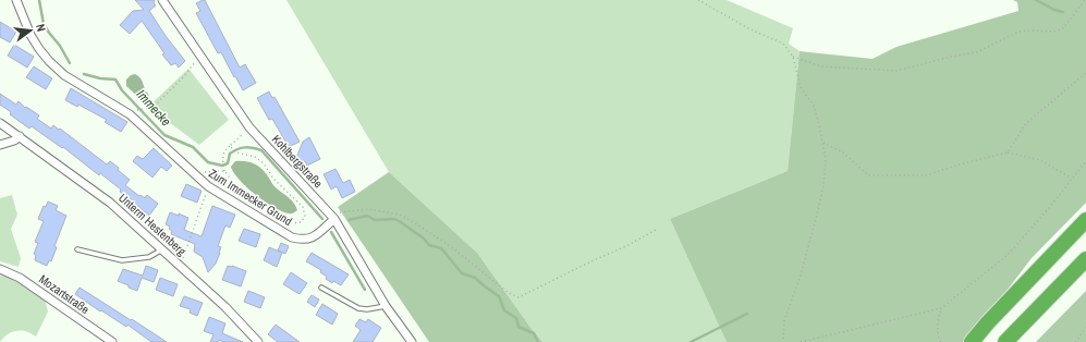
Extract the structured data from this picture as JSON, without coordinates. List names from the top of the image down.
{
  "streets": {
    "street": [
      "Kohlbergstraße",
      "Zum Immecker Grund",
      "Unterm Hestenberg",
      "Mozartstraße"
    ]
  },
  "crossings": [
    ["Kohlbergstraße", "Zum Immecker Grund"]
  ],
  "water": ["Immecke"],
  "north": "right"
}
